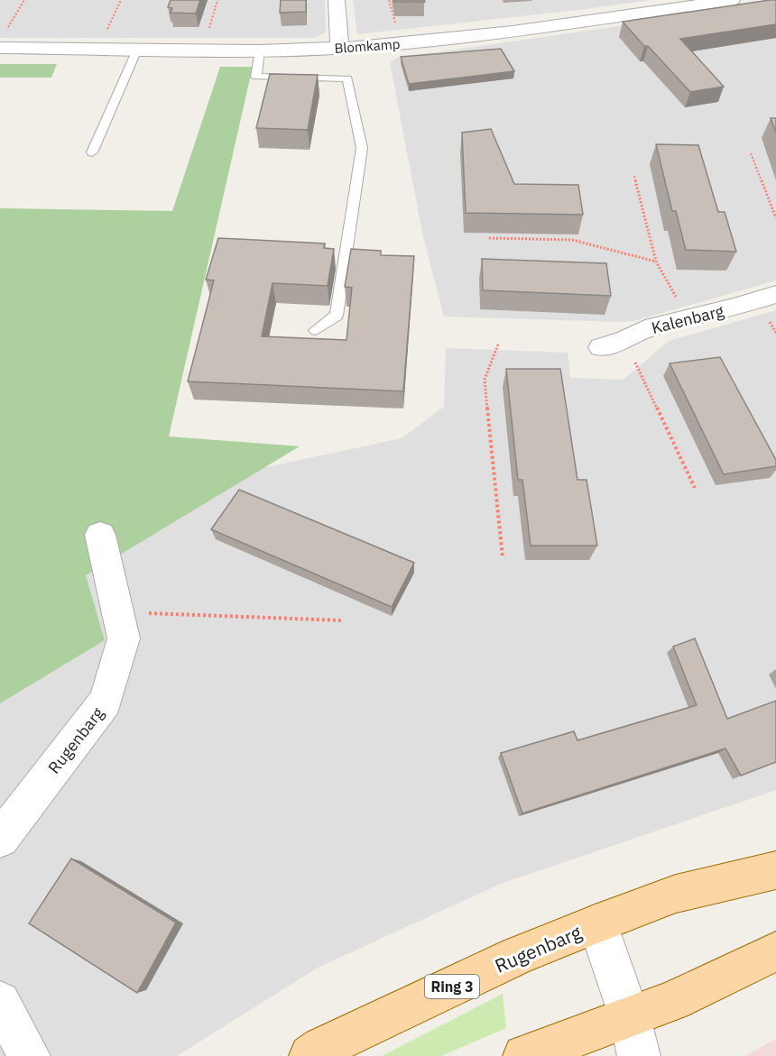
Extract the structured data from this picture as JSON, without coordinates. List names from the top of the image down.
{
  "streets": {
    "main road": ["Rugenbarg", "Ring 3"],
    "street": ["Blomkamp", "Kalenbarg"]
  }
}
